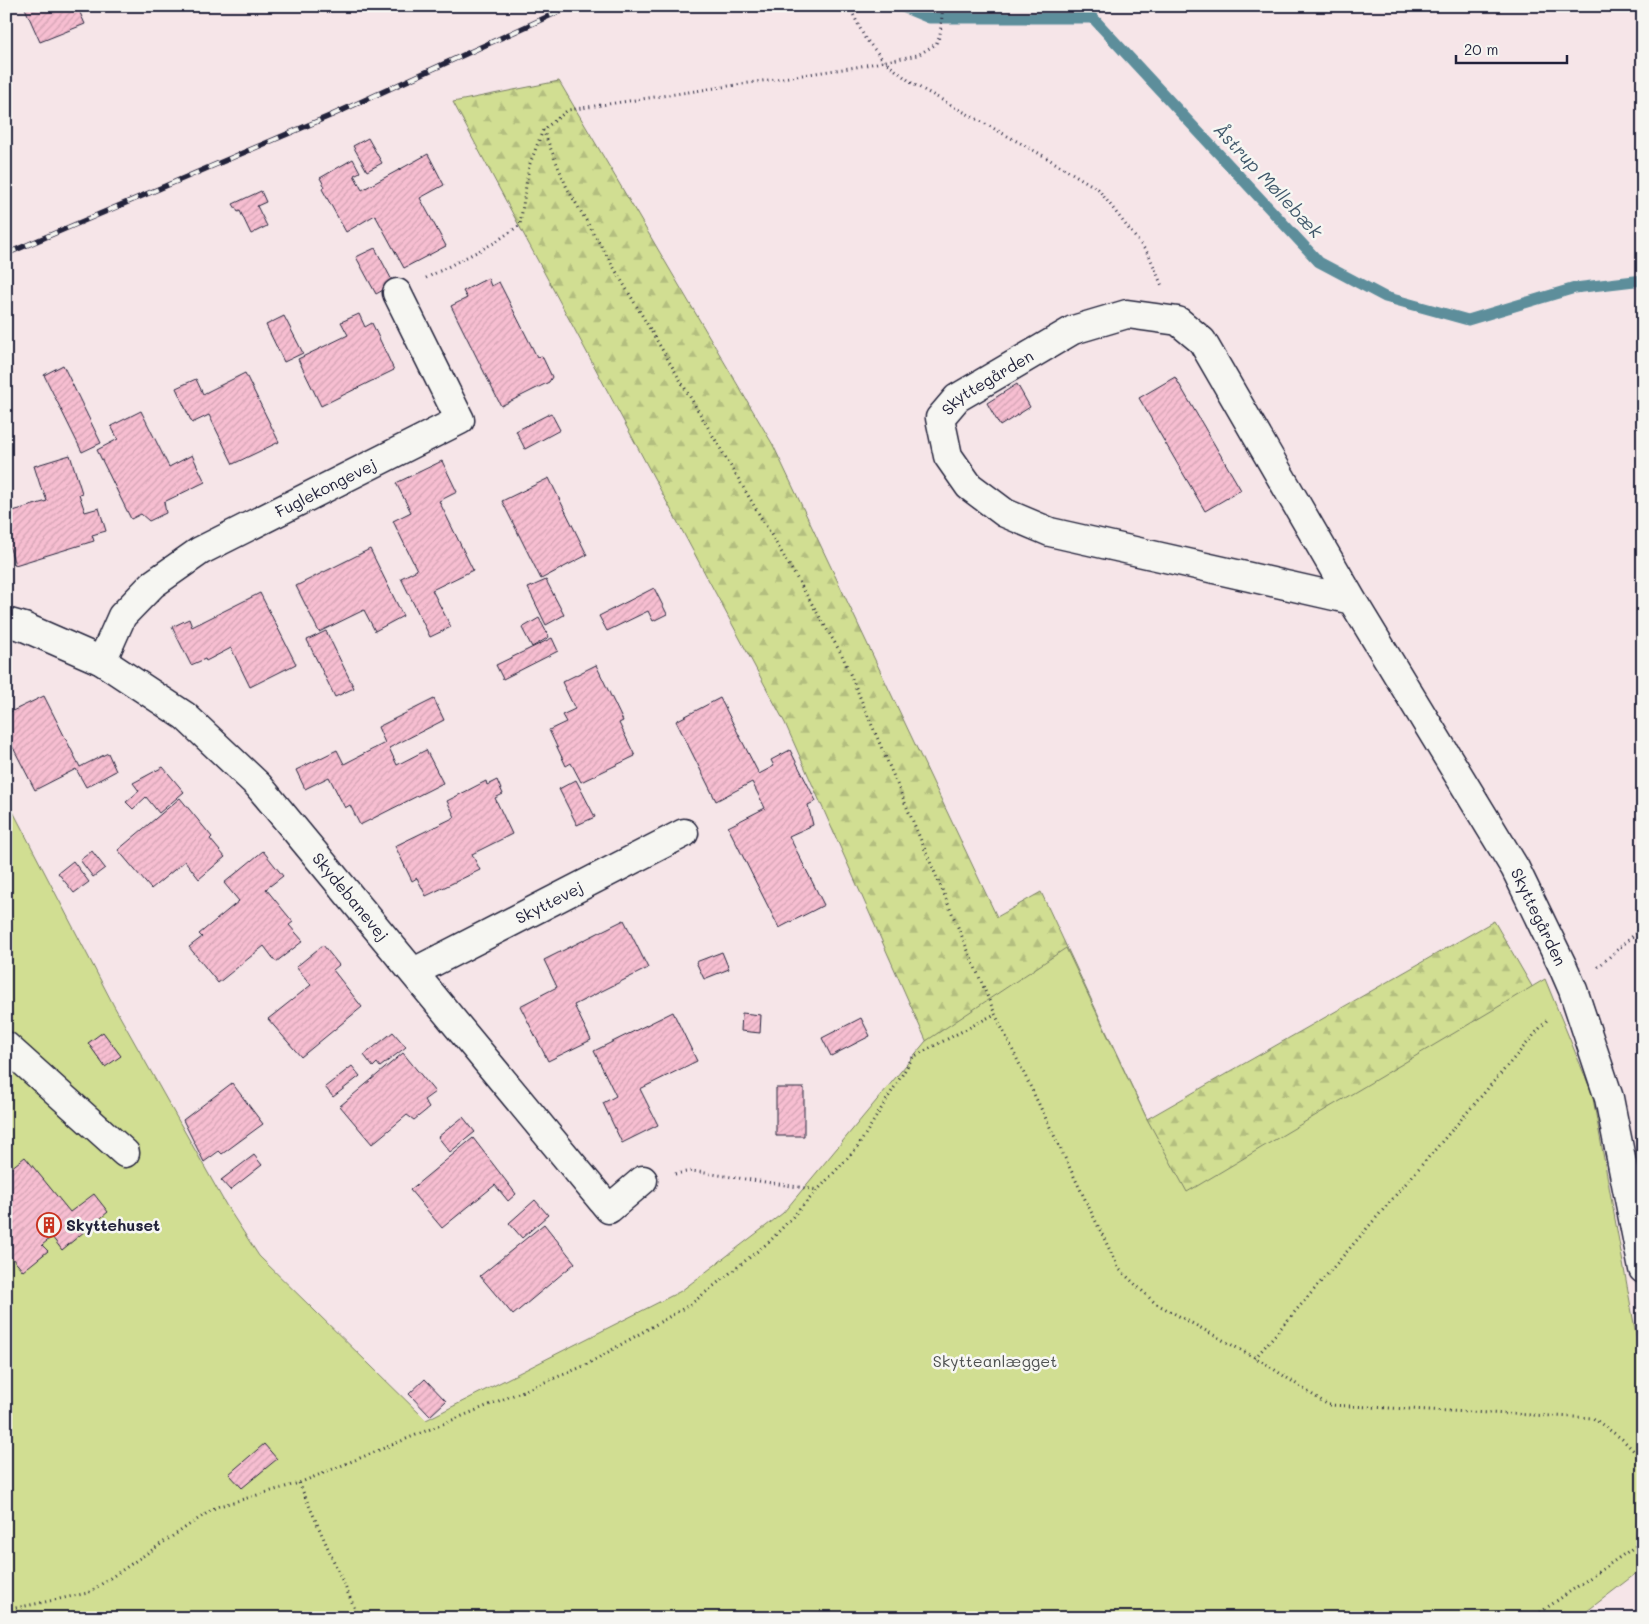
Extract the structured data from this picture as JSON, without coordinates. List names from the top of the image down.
{
  "streets": {
    "street": [
      "Skyttegården",
      "Fuglekongevej",
      "Skydebanevej",
      "Skyttevej"
    ]
  },
  "crossings": [
    ["Fuglekongevej", "Skydebanevej"],
    ["Skydebanevej", "Skyttevej"]
  ],
  "water": ["Åstrup Møllebæk"],
  "parks": ["Skytteanlægget"],
  "places": {
    "building": ["Skyttehuset"]
  },
  "scale_bar": "20 m"
}
